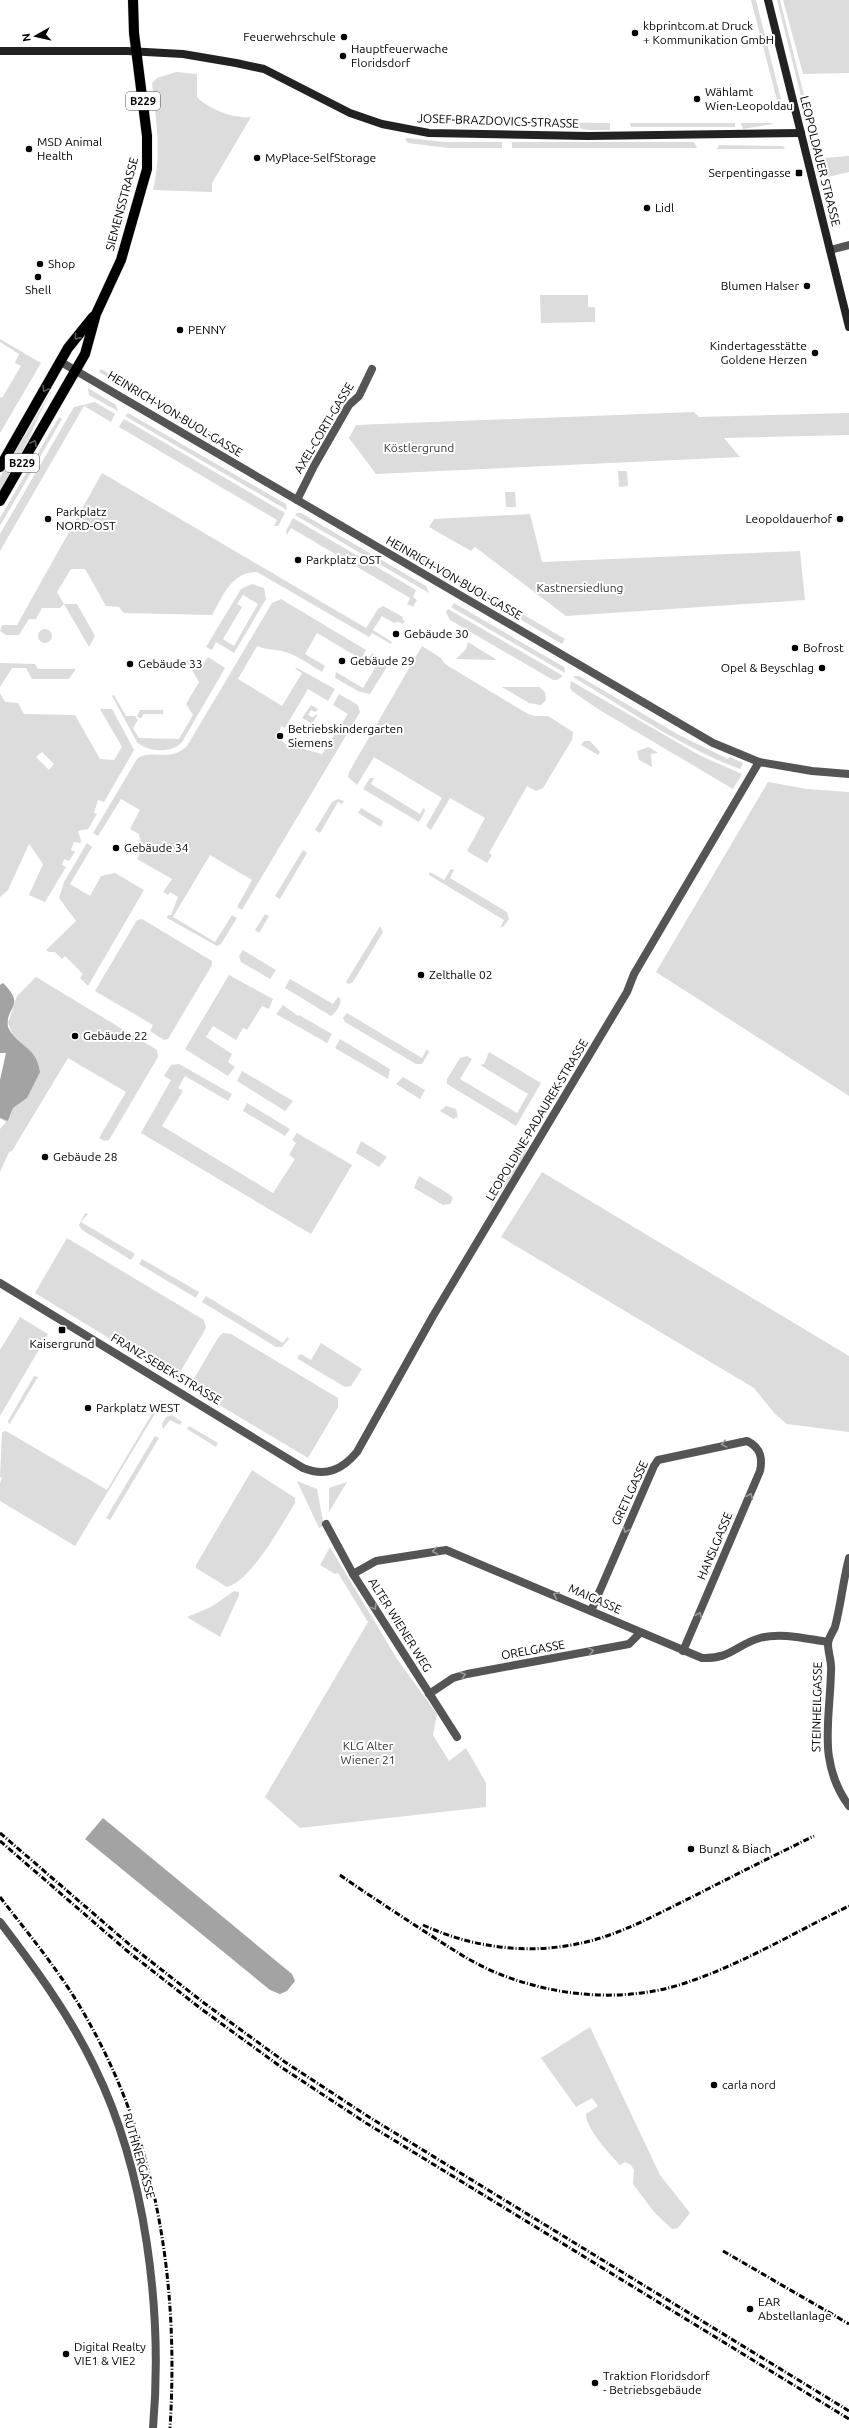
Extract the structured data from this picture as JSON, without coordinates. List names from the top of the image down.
{
  "streets": {
    "main road": ["B229", "SIEMENSSTRASSE"],
    "street": [
      "JOSEF-BRAZDOVICS-STRASSE",
      "LEOPOLDAUER STRASSE",
      "HEINRICH-VON-BUOL-GASSE",
      "AXEL-CORTI-GASSE",
      "LEOPOLDINE-PADAUREK-STRASSE",
      "FRANZ-SEBEK-STRASSE",
      "GRETLGASSE",
      "HANSLGASSE",
      "MAIGASSE",
      "ALTER WIENER WEG",
      "ORELGASSE",
      "STEINHEILGASSE",
      "RUTHNERGASSE"
    ]
  },
  "crossings": [
    ["JOSEF-BRAZDOVICS-STRASSE", "LEOPOLDAUER STRASSE"],
    ["JOSEF-BRAZDOVICS-STRASSE", "SIEMENSSTRASSE"],
    ["SIEMENSSTRASSE", "HEINRICH-VON-BUOL-GASSE"],
    ["HEINRICH-VON-BUOL-GASSE", "AXEL-CORTI-GASSE"],
    ["HEINRICH-VON-BUOL-GASSE", "LEOPOLDINE-PADAUREK-STRASSE"],
    ["LEOPOLDINE-PADAUREK-STRASSE", "FRANZ-SEBEK-STRASSE"],
    ["GRETLGASSE", "HANSLGASSE"],
    ["GRETLGASSE", "MAIGASSE"],
    ["HANSLGASSE", "MAIGASSE"],
    ["MAIGASSE", "ALTER WIENER WEG"],
    ["MAIGASSE", "ORELGASSE"],
    ["MAIGASSE", "STEINHEILGASSE"],
    ["ALTER WIENER WEG", "ORELGASSE"]
  ],
  "one_way": [
    "GRETLGASSE",
    "HANSLGASSE",
    "MAIGASSE",
    "ALTER WIENER WEG",
    "ORELGASSE"
  ],
  "parks": ["Köstlergrund", "Kastnersiedlung", "KLG Alter Wiener 21"],
  "places": {
    "other": [
      "kbprintcom.at Druck + Kommunikation GmbH",
      "Feuerwehrschule",
      "Hauptfeuerwache Floridsdorf",
      "Wählamt Wien-Leopoldau",
      "MSD Animal Health",
      "MyPlace-SelfStorage",
      "Lidl",
      "Shop",
      "Shell",
      "Blumen Halser",
      "PENNY",
      "Kindertagesstätte Goldene Herzen",
      "Parkplatz NORD-OST",
      "Leopoldauerhof",
      "Parkplatz OST",
      "Gebäude 30",
      "Bofrost",
      "Gebäude 29",
      "Gebäude 33",
      "Opel & Beyschlag",
      "Betriebskindergarten Siemens",
      "Gebäude 34",
      "Zelthalle 02",
      "Gebäude 22",
      "Gebäude 28",
      "Parkplatz WEST",
      "Bunzl & Biach",
      "carla nord",
      "EAR Abstellanlage",
      "Digital Realty VIE1 & VIE2",
      "Traktion Floridsdorf - Betriebsgebäude"
    ],
    "transit": ["Serpentingasse", "Kaisergrund"]
  },
  "north": "left"
}
